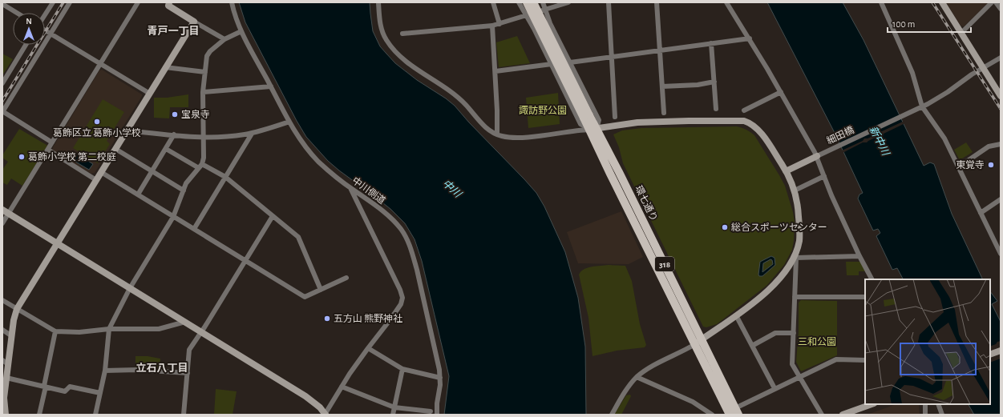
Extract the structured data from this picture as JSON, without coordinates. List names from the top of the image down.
{
  "streets": {
    "main road": ["環七通り", "318"],
    "street": ["細田橋", "中川側道"]
  },
  "districts": ["青戸一丁目", "立石八丁目"],
  "water": ["新中川", "中川"],
  "parks": ["諏訪野公園", "三和公園"],
  "places": [
    "宝泉寺",
    "葛飾区立 葛飾小学校",
    "葛飾小学校 第二校庭",
    "東覚寺",
    "総合スポーツセンター",
    "五方山 熊野神社"
  ],
  "scale_bar": "100 m",
  "north": "top"
}
